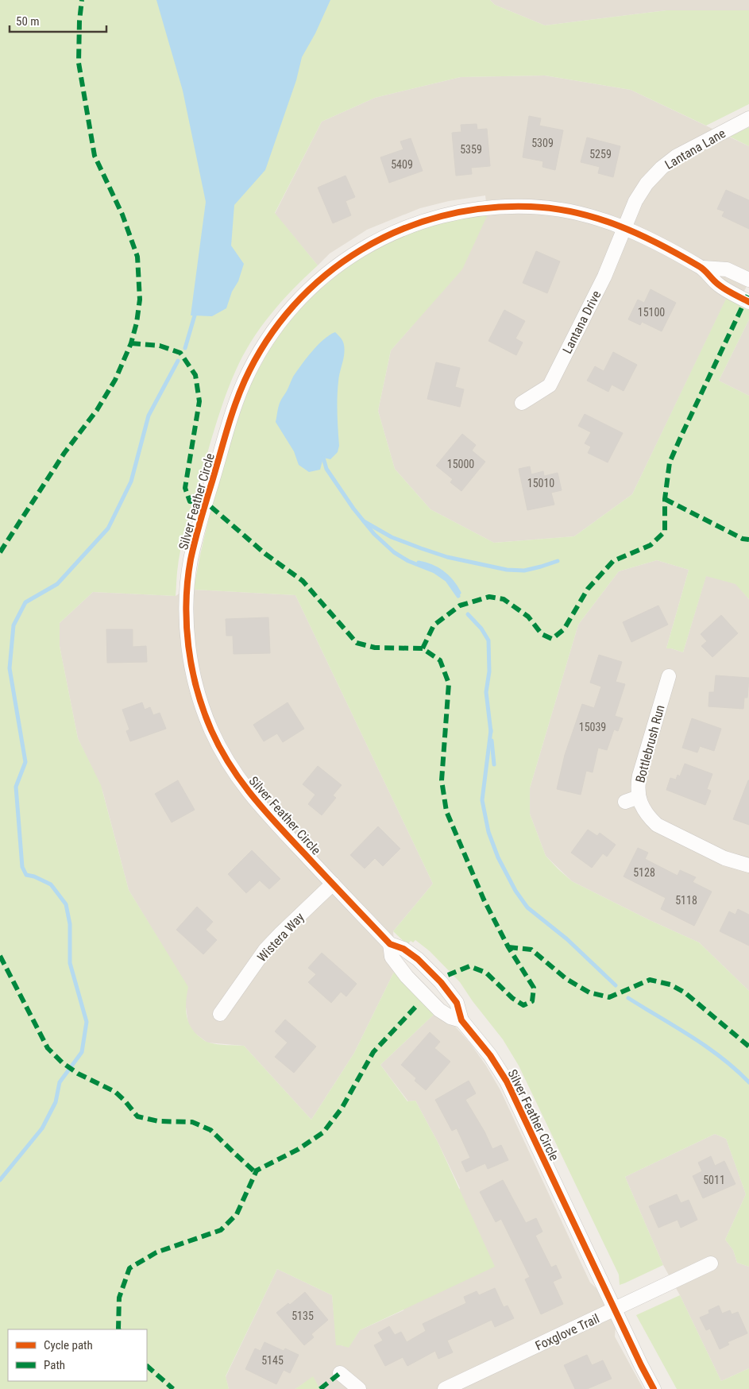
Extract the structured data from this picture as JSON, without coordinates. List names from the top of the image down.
{
  "streets": {
    "street": [
      "Lantana Lane",
      "Lantana Drive",
      "Silver Feather Circle",
      "Bottlebrush Run",
      "Wistera Way",
      "Foxglove Trail"
    ]
  },
  "crossings": [
    ["Lantana Lane", "Lantana Drive"],
    ["Lantana Lane", "Silver Feather Circle"],
    ["Lantana Drive", "Silver Feather Circle"],
    ["Silver Feather Circle", "Wistera Way"],
    ["Silver Feather Circle", "Foxglove Trail"]
  ],
  "house_numbers": [
    "5309",
    "5359",
    "5259",
    "5409",
    "15100",
    "15000",
    "15010",
    "15039",
    "5128",
    "5118",
    "5011",
    "5135",
    "5145"
  ],
  "legend": ["Cycle path", "Path"],
  "scale_bar": "50 m"
}
